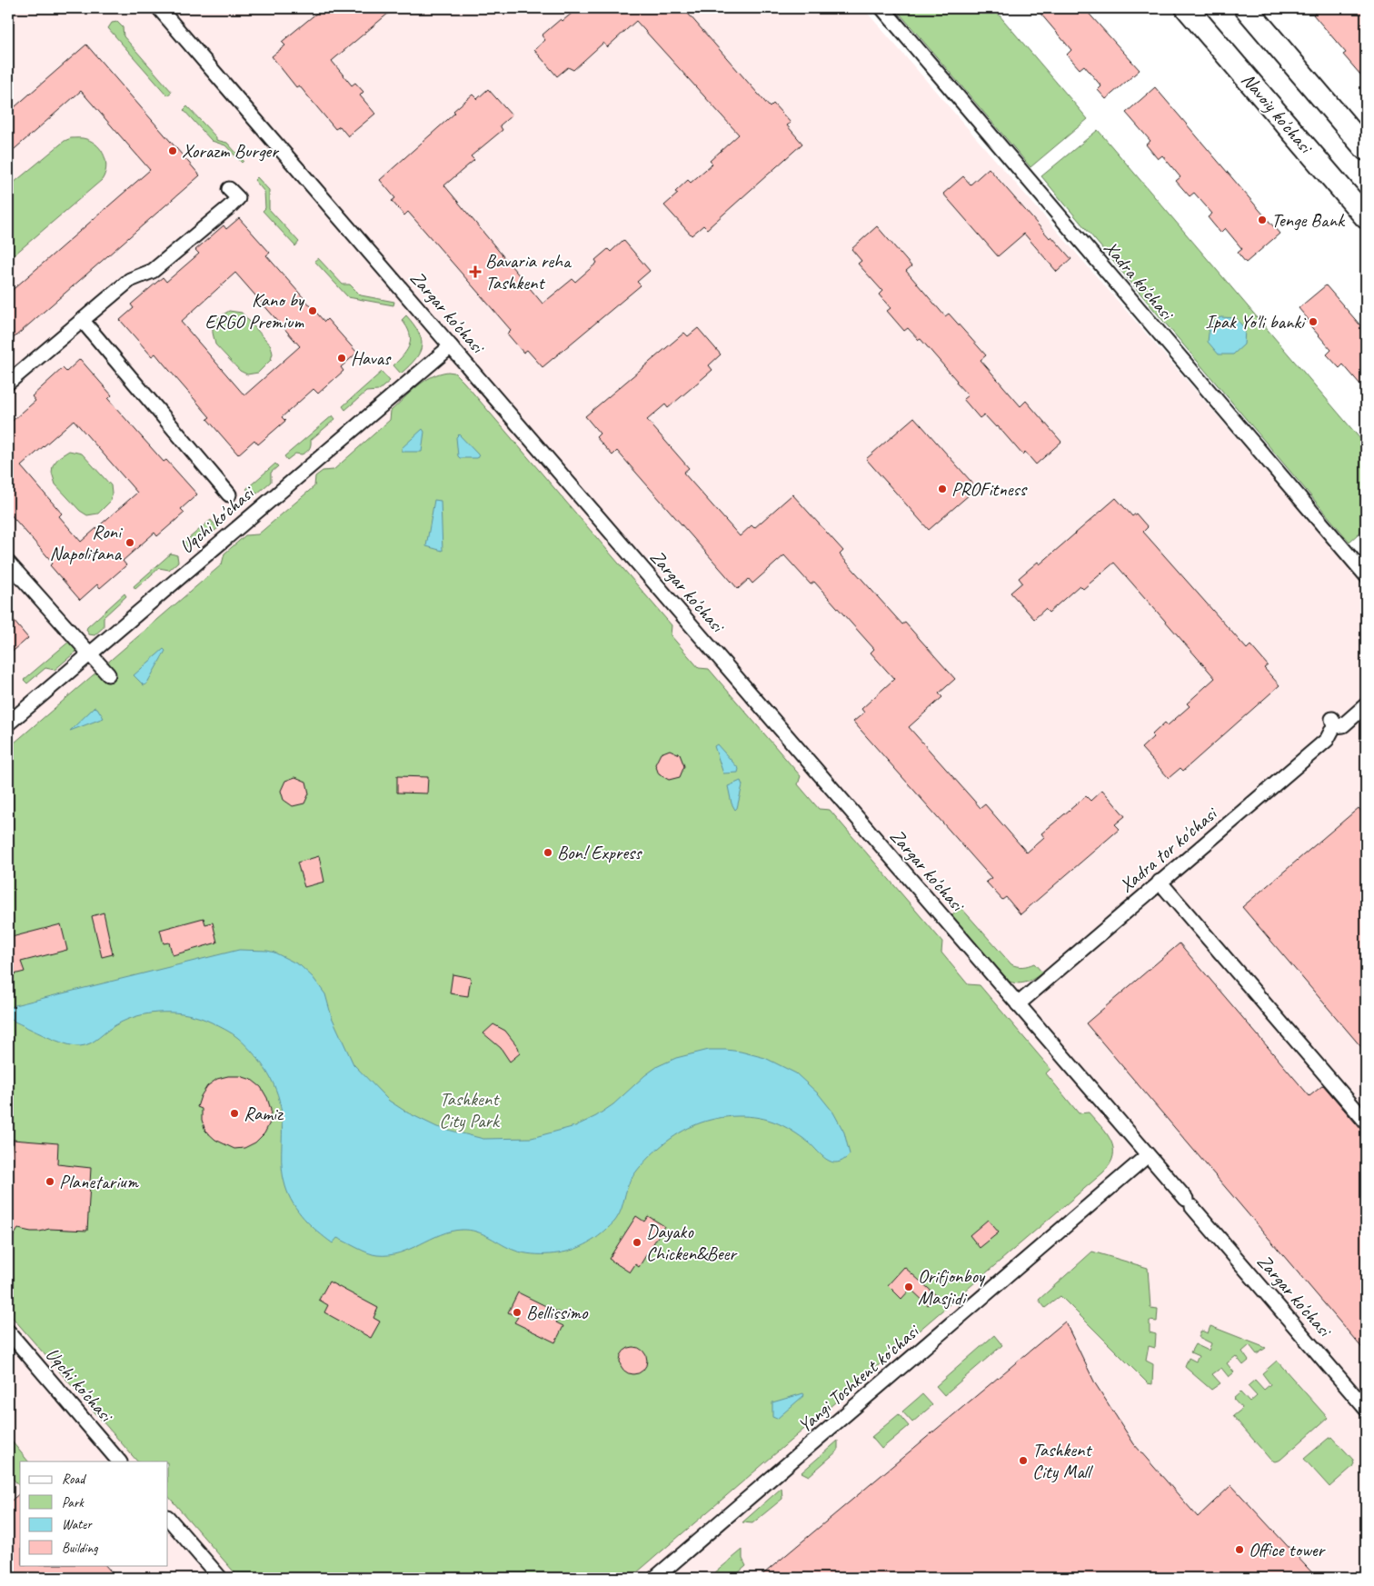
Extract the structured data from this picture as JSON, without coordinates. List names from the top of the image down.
{
  "streets": {
    "main road": ["Navoiy ko'chasi"],
    "street": [
      "Xadra ko'chasi",
      "Zargar ko'chasi",
      "Uqchi ko'chasi",
      "Xadra tor ko'chasi",
      "Yangi Toshkent ko'chasi"
    ]
  },
  "crossings": [
    ["Zargar ko'chasi", "Uqchi ko'chasi"],
    ["Zargar ko'chasi", "Xadra tor ko'chasi"],
    ["Zargar ko'chasi", "Yangi Toshkent ko'chasi"]
  ],
  "parks": ["Tashkent City Park"],
  "places": {
    "other": [
      "Xorazm Burger",
      "Tenge Bank",
      "Kano by ERGO Premium",
      "Ipak Yo'li banki",
      "Havas",
      "PROFitness",
      "Roni Napolitana",
      "Bon! Express",
      "Ramiz",
      "Planetarium",
      "Dayako Chicken&Beer",
      "Orifjonboy Masjidi",
      "Bellissimo",
      "Tashkent City Mall",
      "Office tower"
    ],
    "health": ["Bavaria reha Tashkent"]
  },
  "legend": [
    "Road",
    "Park",
    "Water",
    "Building"
  ]
}
